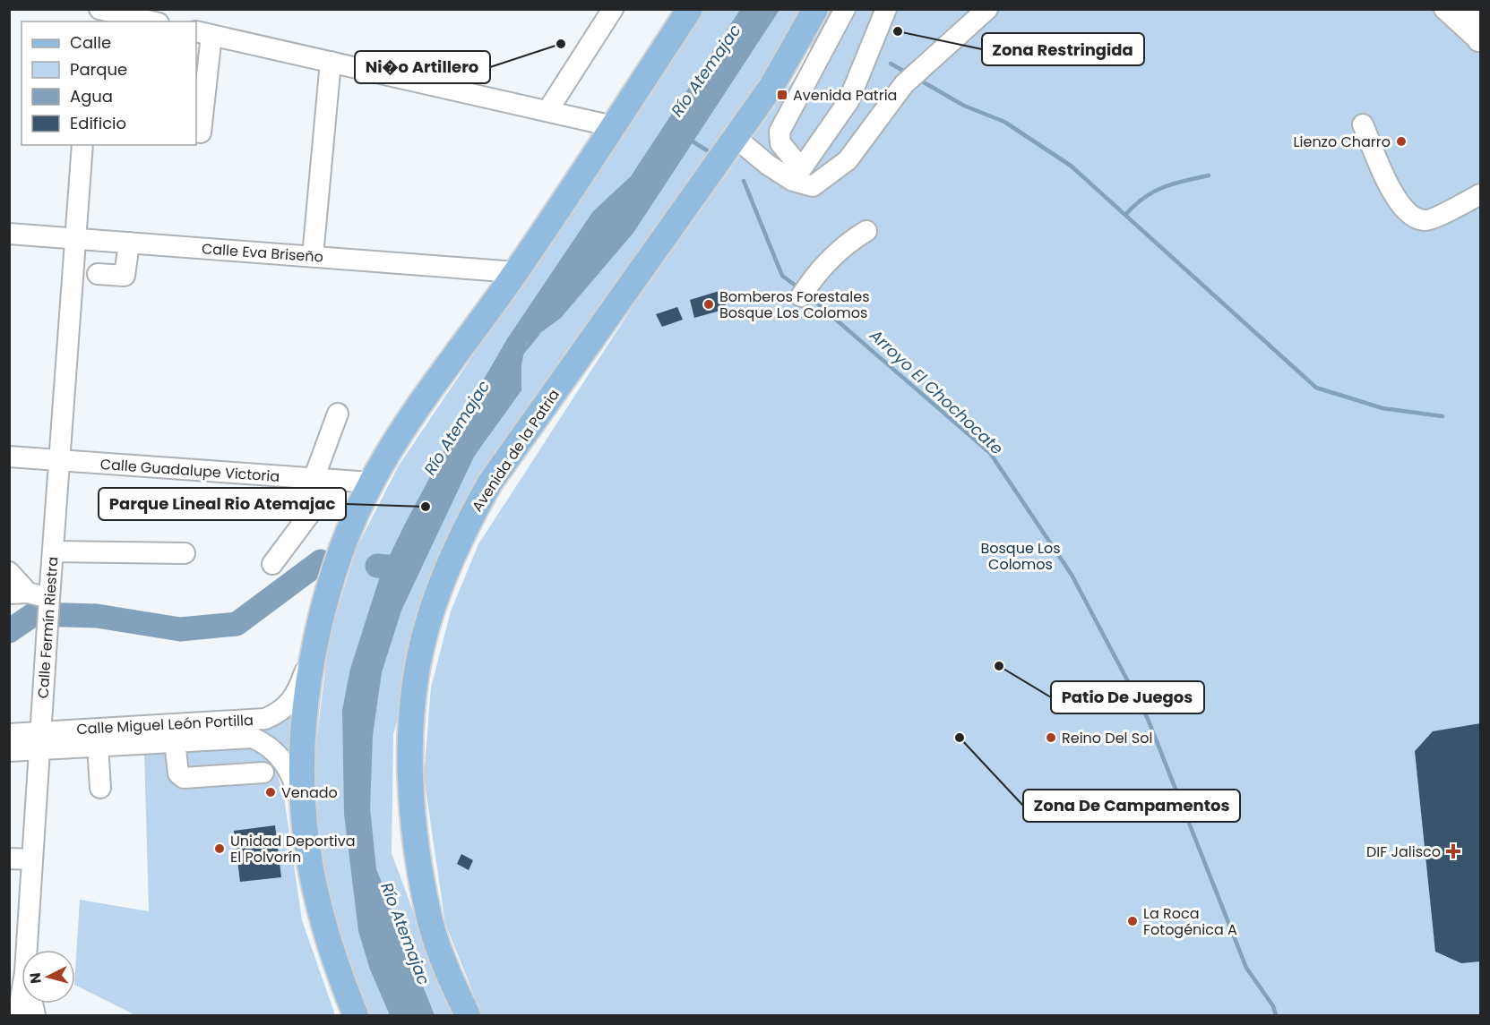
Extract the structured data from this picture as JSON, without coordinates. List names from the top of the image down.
{
  "streets": {
    "main road": ["Avenida de la Patria"],
    "street": [
      "Calle Eva Briseño",
      "Calle Guadalupe Victoria",
      "Calle Fermín Riestra",
      "Calle Miguel León Portilla"
    ]
  },
  "crossings": [
    ["Calle Eva Briseño", "Calle Fermín Riestra"],
    ["Calle Guadalupe Victoria", "Calle Fermín Riestra"],
    ["Calle Fermín Riestra", "Calle Miguel León Portilla"]
  ],
  "water": ["Río Atemajac", "Arroyo El Chochocate"],
  "parks": ["Bosque Los Colomos"],
  "places": {
    "other": [
      "Zona Restringida",
      "Ni�o Artillero",
      "Lienzo Charro",
      "Bomberos Forestales Bosque Los Colomos",
      "Parque Lineal Rio Atemajac",
      "Patio De Juegos",
      "Zona De Campamentos",
      "Reino Del Sol",
      "Venado",
      "Unidad Deportiva El Polvorín",
      "La Roca Fotogénica A"
    ],
    "transit": ["Avenida Patria"],
    "health": ["DIF Jalisco"]
  },
  "legend": [
    "Calle",
    "Parque",
    "Agua",
    "Edificio"
  ],
  "north": "left"
}
